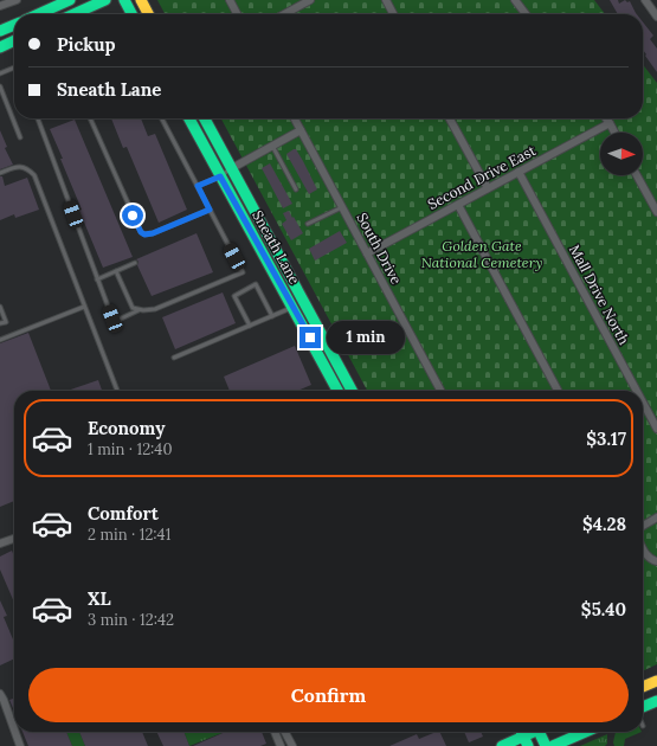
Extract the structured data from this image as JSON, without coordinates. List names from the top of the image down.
{
  "streets": {
    "main road": ["Sneath Lane"],
    "street": ["Second Drive East", "South Drive", "Mall Drive North"]
  },
  "crossings": [
    ["Second Drive East", "South Drive"],
    ["Second Drive East", "Mall Drive North"]
  ],
  "parks": ["Golden Gate National Cemetery"],
  "north": "right",
  "page": {
    "banner": ["Pickup", "Sneath Lane"],
    "bubble": "1 min",
    "list": [
      {
        "name": "Economy",
        "note": "1 min · 12:40",
        "value": "$3.17"
      },
      {
        "name": "Comfort",
        "note": "2 min · 12:41",
        "value": "$4.28"
      },
      {
        "name": "XL",
        "note": "3 min · 12:42",
        "value": "$5.40"
      }
    ],
    "buttons": "Confirm"
  }
}
